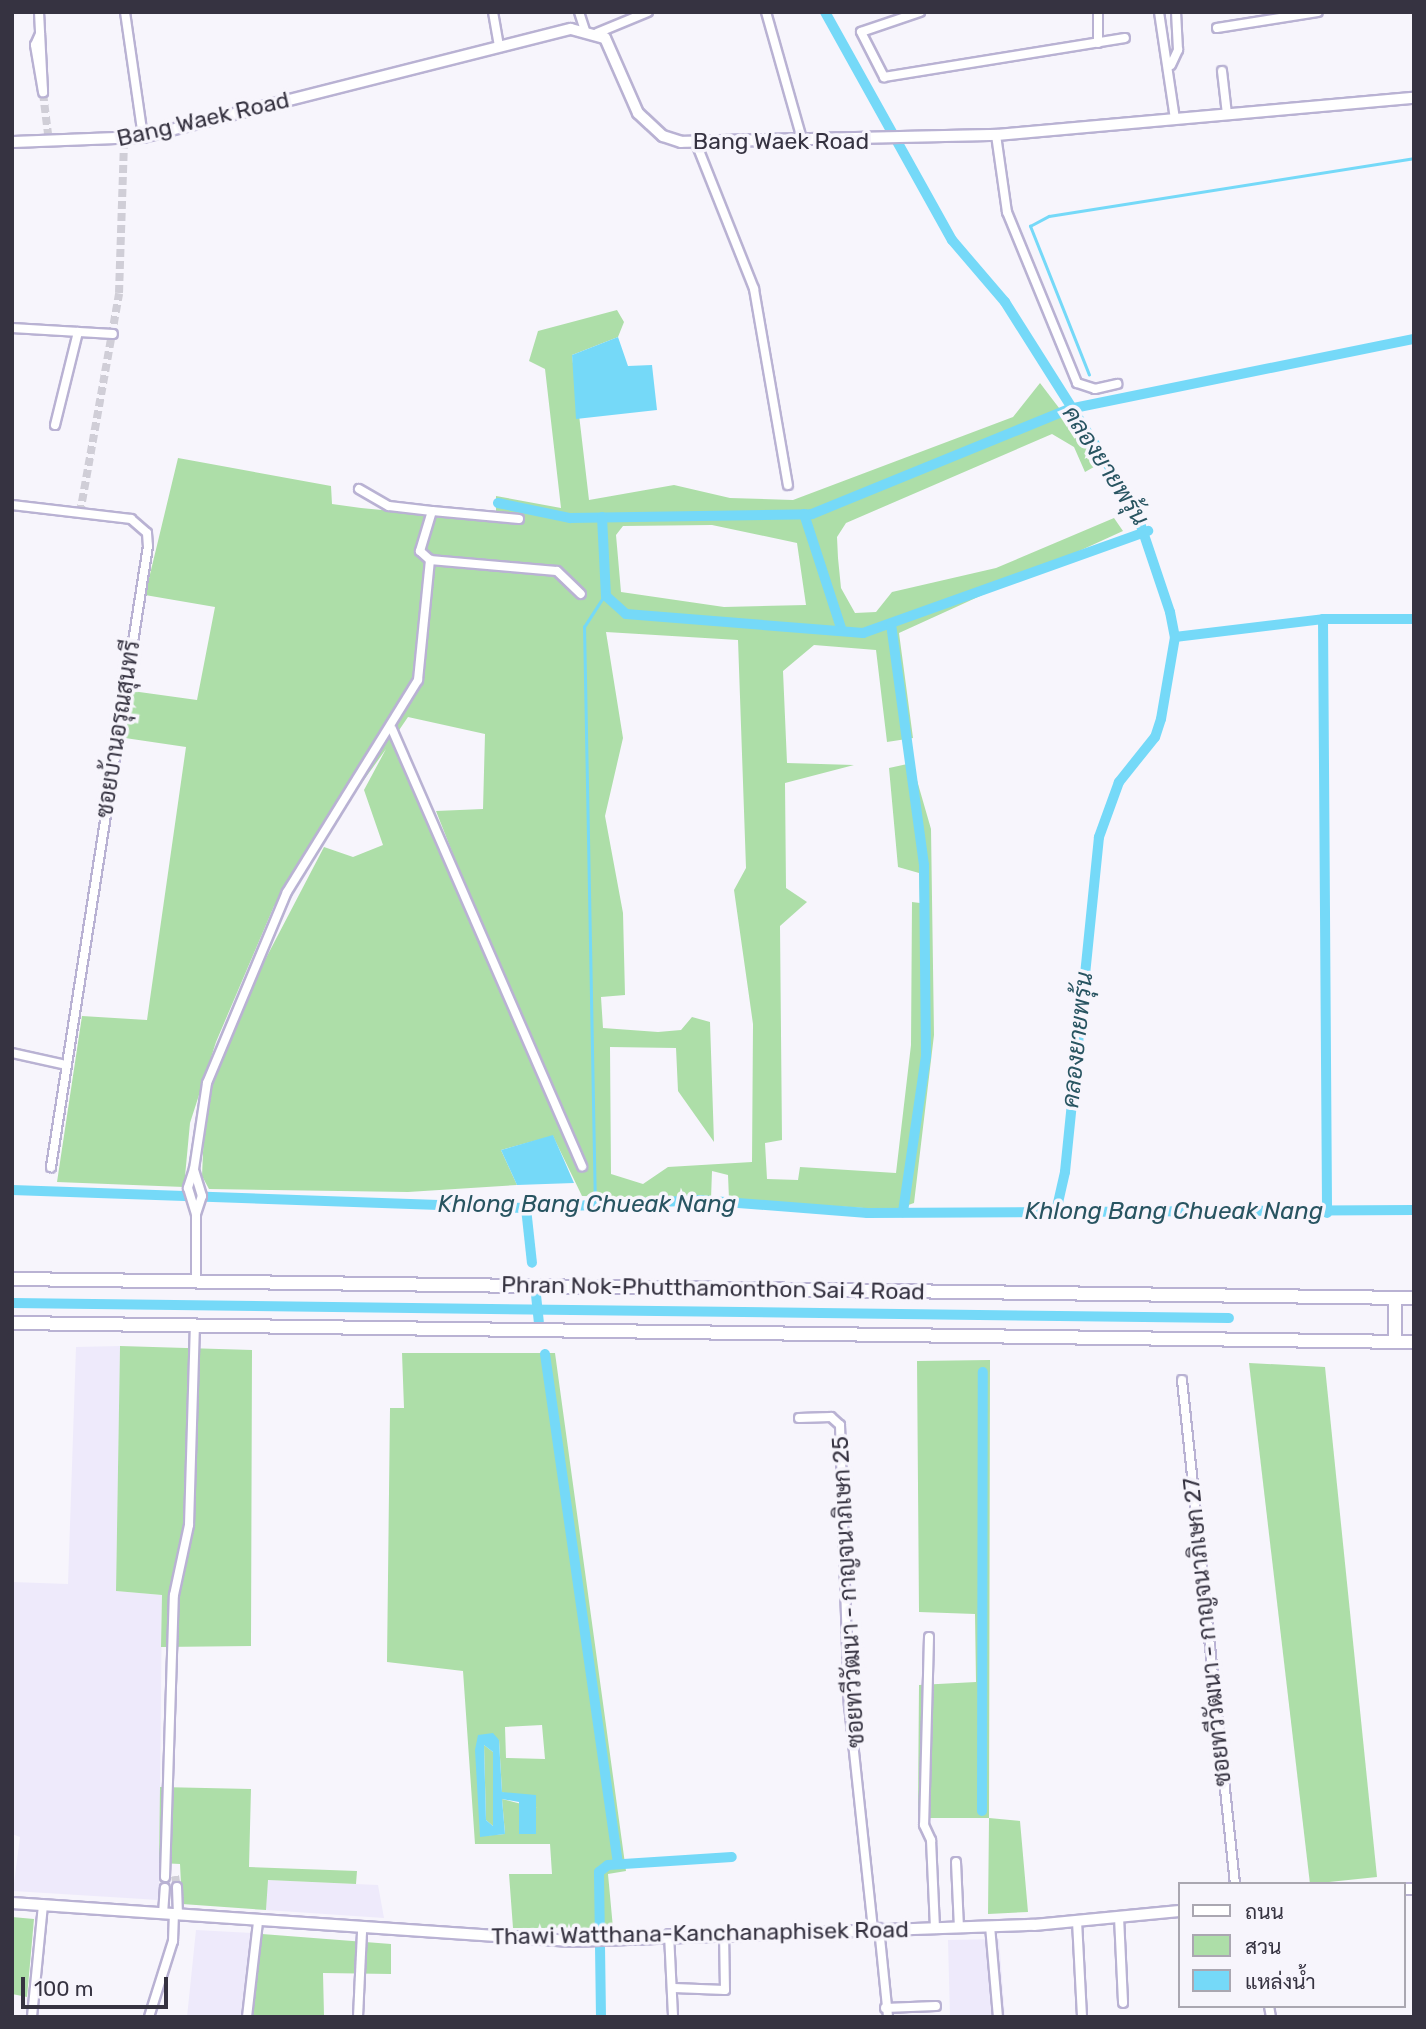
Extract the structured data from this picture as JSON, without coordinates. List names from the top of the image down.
{
  "streets": {
    "main road": ["Bang Waek Road", "Phran Nok-Phutthamonthon Sai 4 Road"],
    "street": [
      "ซอยบ้านอรุณสุนทรี",
      "ซอยทวีวัฒนา - กาญจนาภิเษก 25",
      "ซอยทวีวัฒนา - กาญจนาภิเษก 27",
      "Thawi Watthana-Kanchanaphisek Road"
    ]
  },
  "crossings": [
    ["ซอยทวีวัฒนา - กาญจนาภิเษก 25", "Thawi Watthana-Kanchanaphisek Road"]
  ],
  "water": ["คลองยายพรุ้น", "Khlong Bang Chueak Nang"],
  "legend": ["ถนน", "สวน", "แหล่งน้ำ"],
  "scale_bar": "100 m"
}
